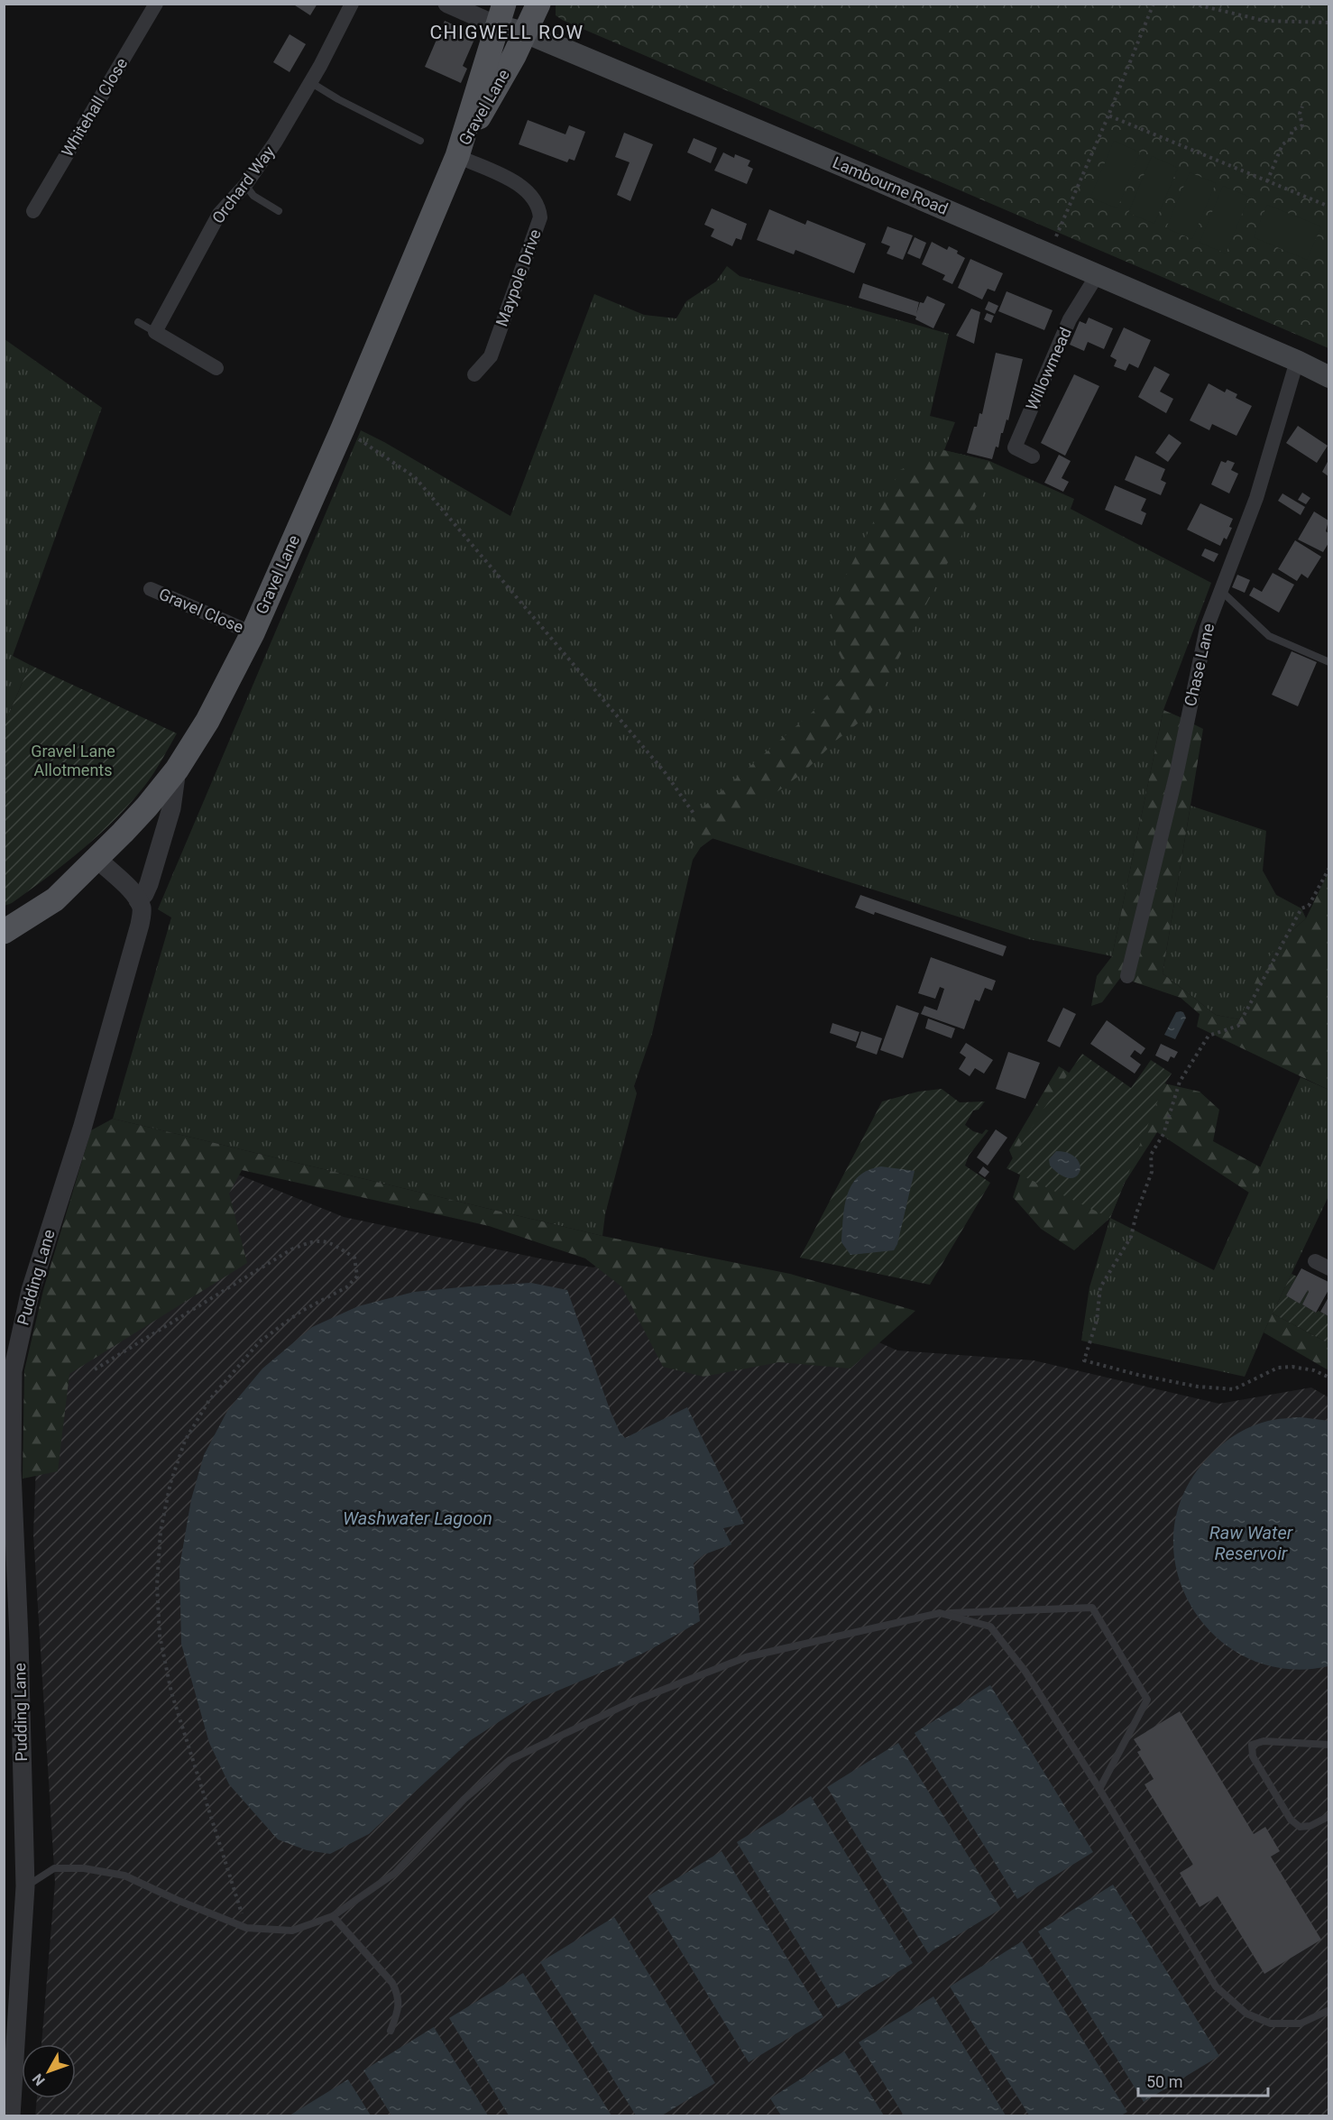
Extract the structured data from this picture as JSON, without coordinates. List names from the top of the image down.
{
  "streets": {
    "main road": ["Gravel Lane", "Lambourne Road"],
    "street": [
      "Whitehall Close",
      "Orchard Way",
      "Maypole Drive",
      "Willowmead",
      "Gravel Close",
      "Chase Lane",
      "Pudding Lane"
    ]
  },
  "crossings": [
    ["Gravel Lane", "Lambourne Road"],
    ["Gravel Lane", "Maypole Drive"],
    ["Gravel Lane", "Gravel Close"],
    ["Lambourne Road", "Willowmead"],
    ["Lambourne Road", "Chase Lane"]
  ],
  "districts": ["CHIGWELL ROW"],
  "water": ["Washwater Lagoon", "Raw Water Reservoir"],
  "parks": ["Gravel Lane Allotments"],
  "scale_bar": "50 m",
  "north": "bottom left"
}
